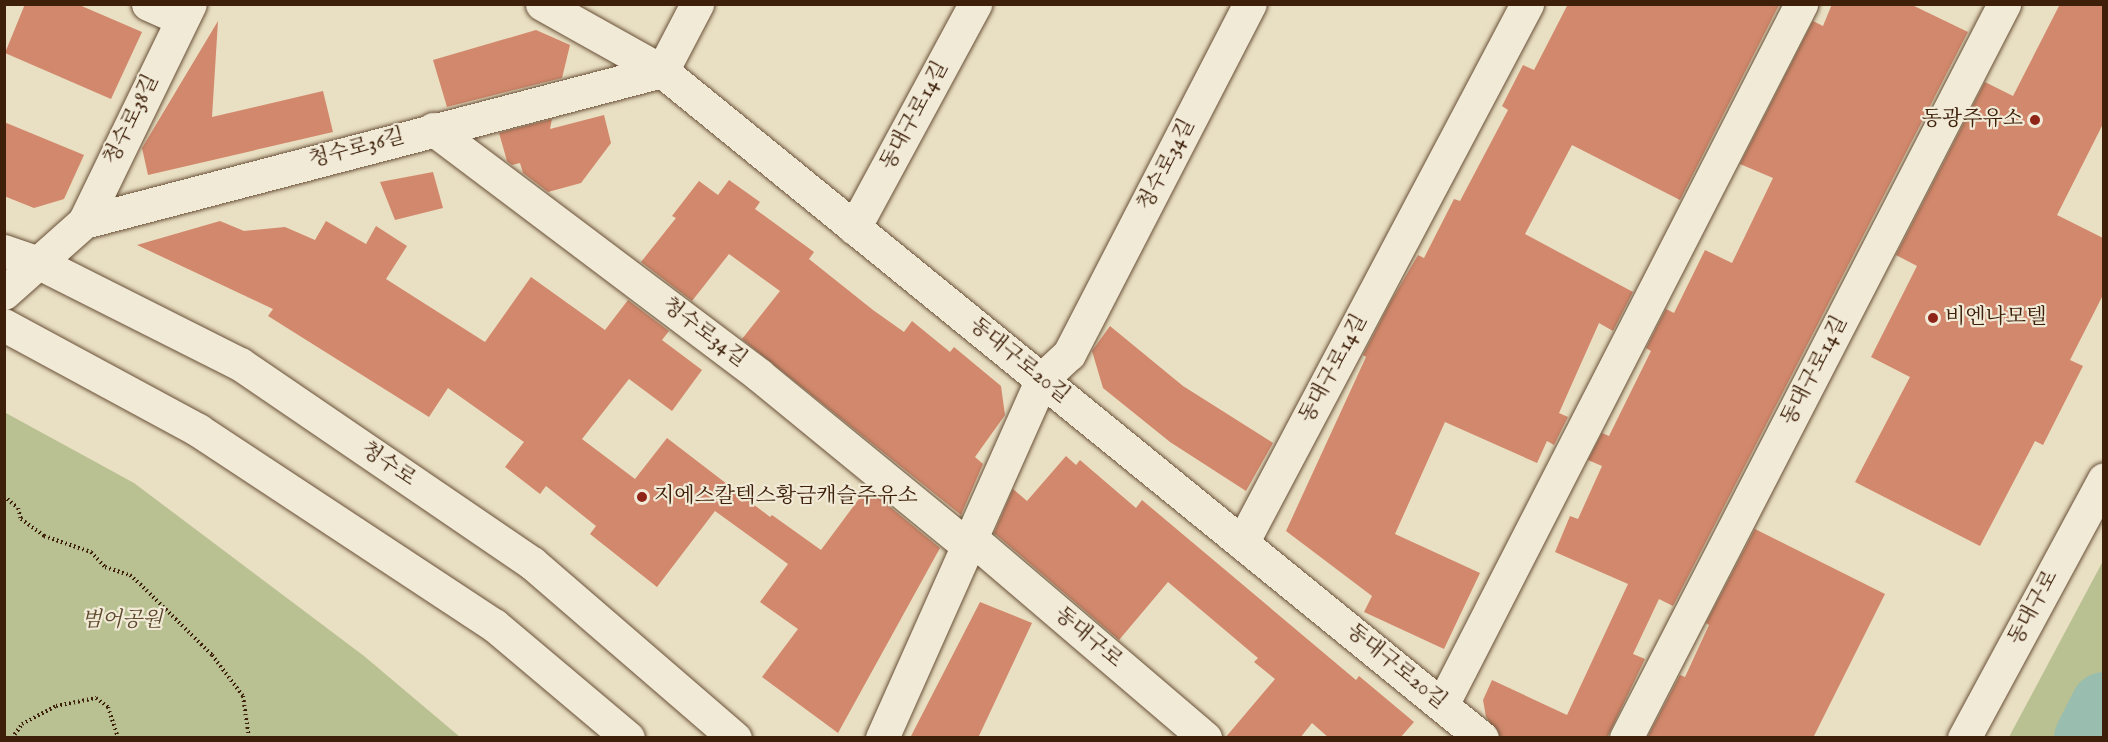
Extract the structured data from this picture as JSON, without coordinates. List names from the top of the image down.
{
  "streets": {
    "street": [
      "동대구로14길",
      "청수로38길",
      "청수로36길",
      "청수로34길",
      "동대구로20길",
      "청수로",
      "동대구로"
    ]
  },
  "crossings": [
    ["동대구로14길", "동대구로20길"],
    ["청수로38길", "청수로36길"],
    ["청수로36길", "청수로34길"],
    ["청수로36길", "동대구로20길"],
    ["청수로36길", "청수로"],
    ["청수로34길", "동대구로20길"],
    ["청수로34길", "동대구로"]
  ],
  "parks": ["범어공원"],
  "places": ["동광주유소", "비엔나모텔", "지에스칼텍스황금캐슬주유소"]
}
